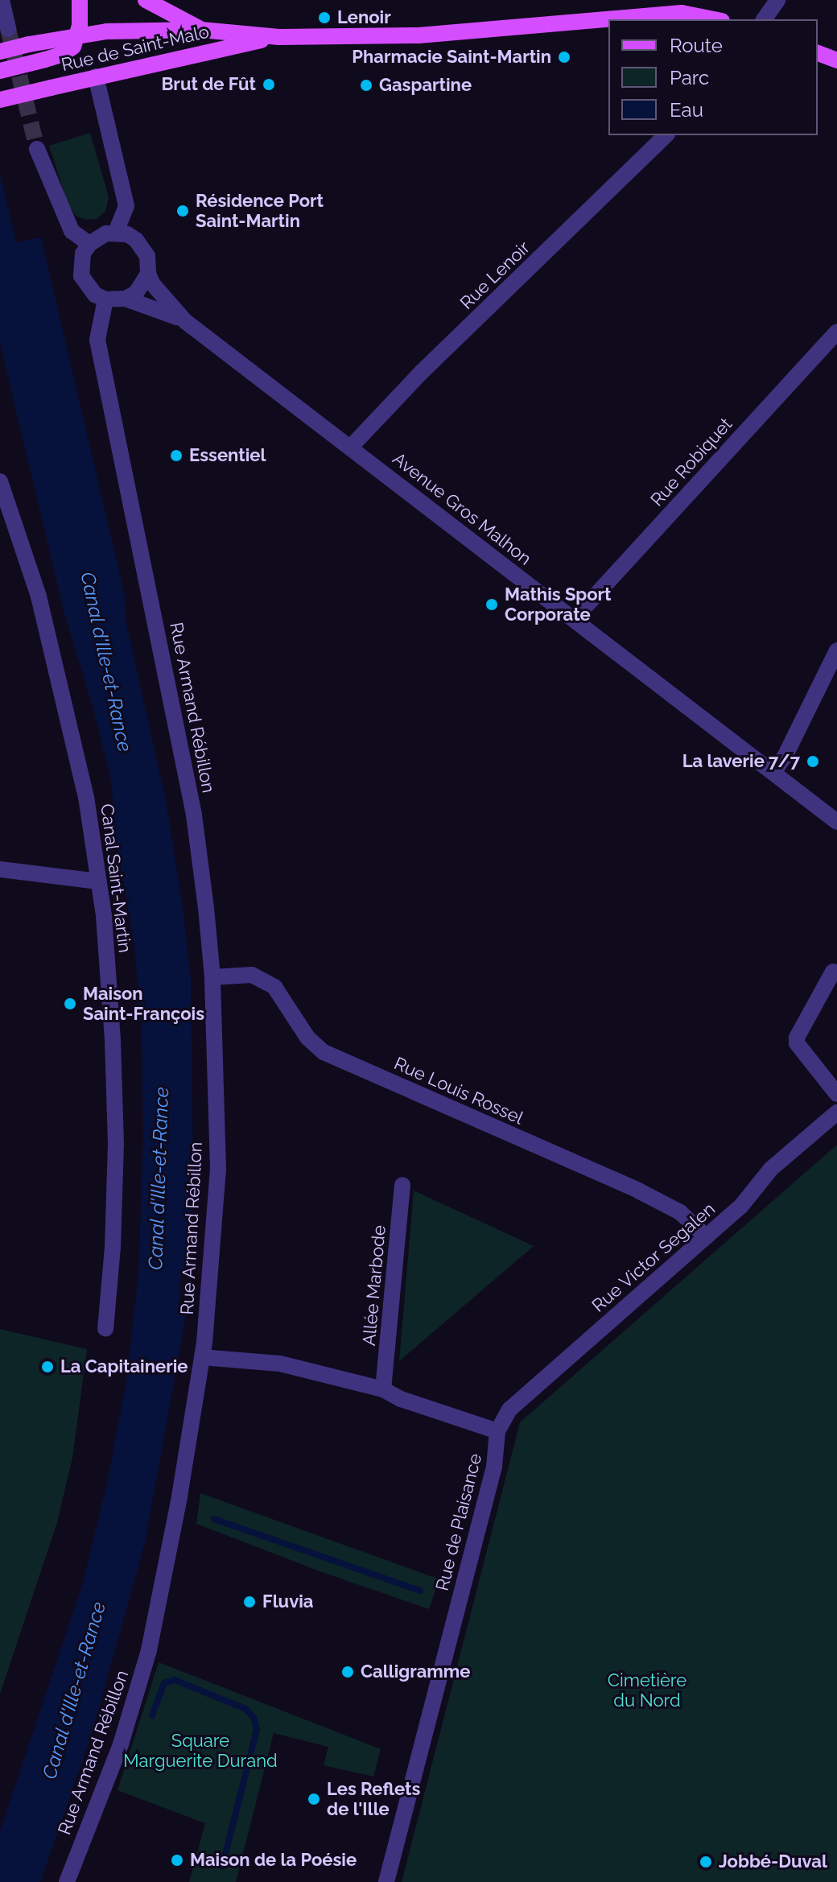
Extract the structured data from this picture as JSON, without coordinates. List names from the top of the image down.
{
  "streets": {
    "main road": ["Rue de Saint-Malo"],
    "street": [
      "Rue Lenoir",
      "Rue Robiquet",
      "Avenue Gros Malhon",
      "Rue Armand Rébillon",
      "Canal Saint-Martin",
      "Rue Louis Rossel",
      "Rue Victor Segalen",
      "Allée Marbode",
      "Rue de Plaisance"
    ]
  },
  "crossings": [
    ["Rue Lenoir", "Avenue Gros Malhon"],
    ["Rue Robiquet", "Avenue Gros Malhon"],
    ["Avenue Gros Malhon", "Rue Armand Rébillon"],
    ["Rue Armand Rébillon", "Rue Louis Rossel"],
    ["Rue Louis Rossel", "Rue Victor Segalen"],
    ["Rue Victor Segalen", "Rue de Plaisance"]
  ],
  "water": ["Canal d'Ille-et-Rance"],
  "parks": ["Cimetière du Nord", "Square Marguerite Durand"],
  "places": [
    "Lenoir",
    "Pharmacie Saint-Martin",
    "Brut de Fût",
    "Gaspartine",
    "Résidence Port Saint-Martin",
    "Essentiel",
    "Mathis Sport Corporate",
    "La laverie 7/7",
    "Maison Saint-François",
    "La Capitainerie",
    "Fluvia",
    "Calligramme",
    "Les Reflets de l'Ille",
    "Maison de la Poésie",
    "Jobbé-Duval"
  ],
  "legend": ["Route", "Parc", "Eau"]
}
